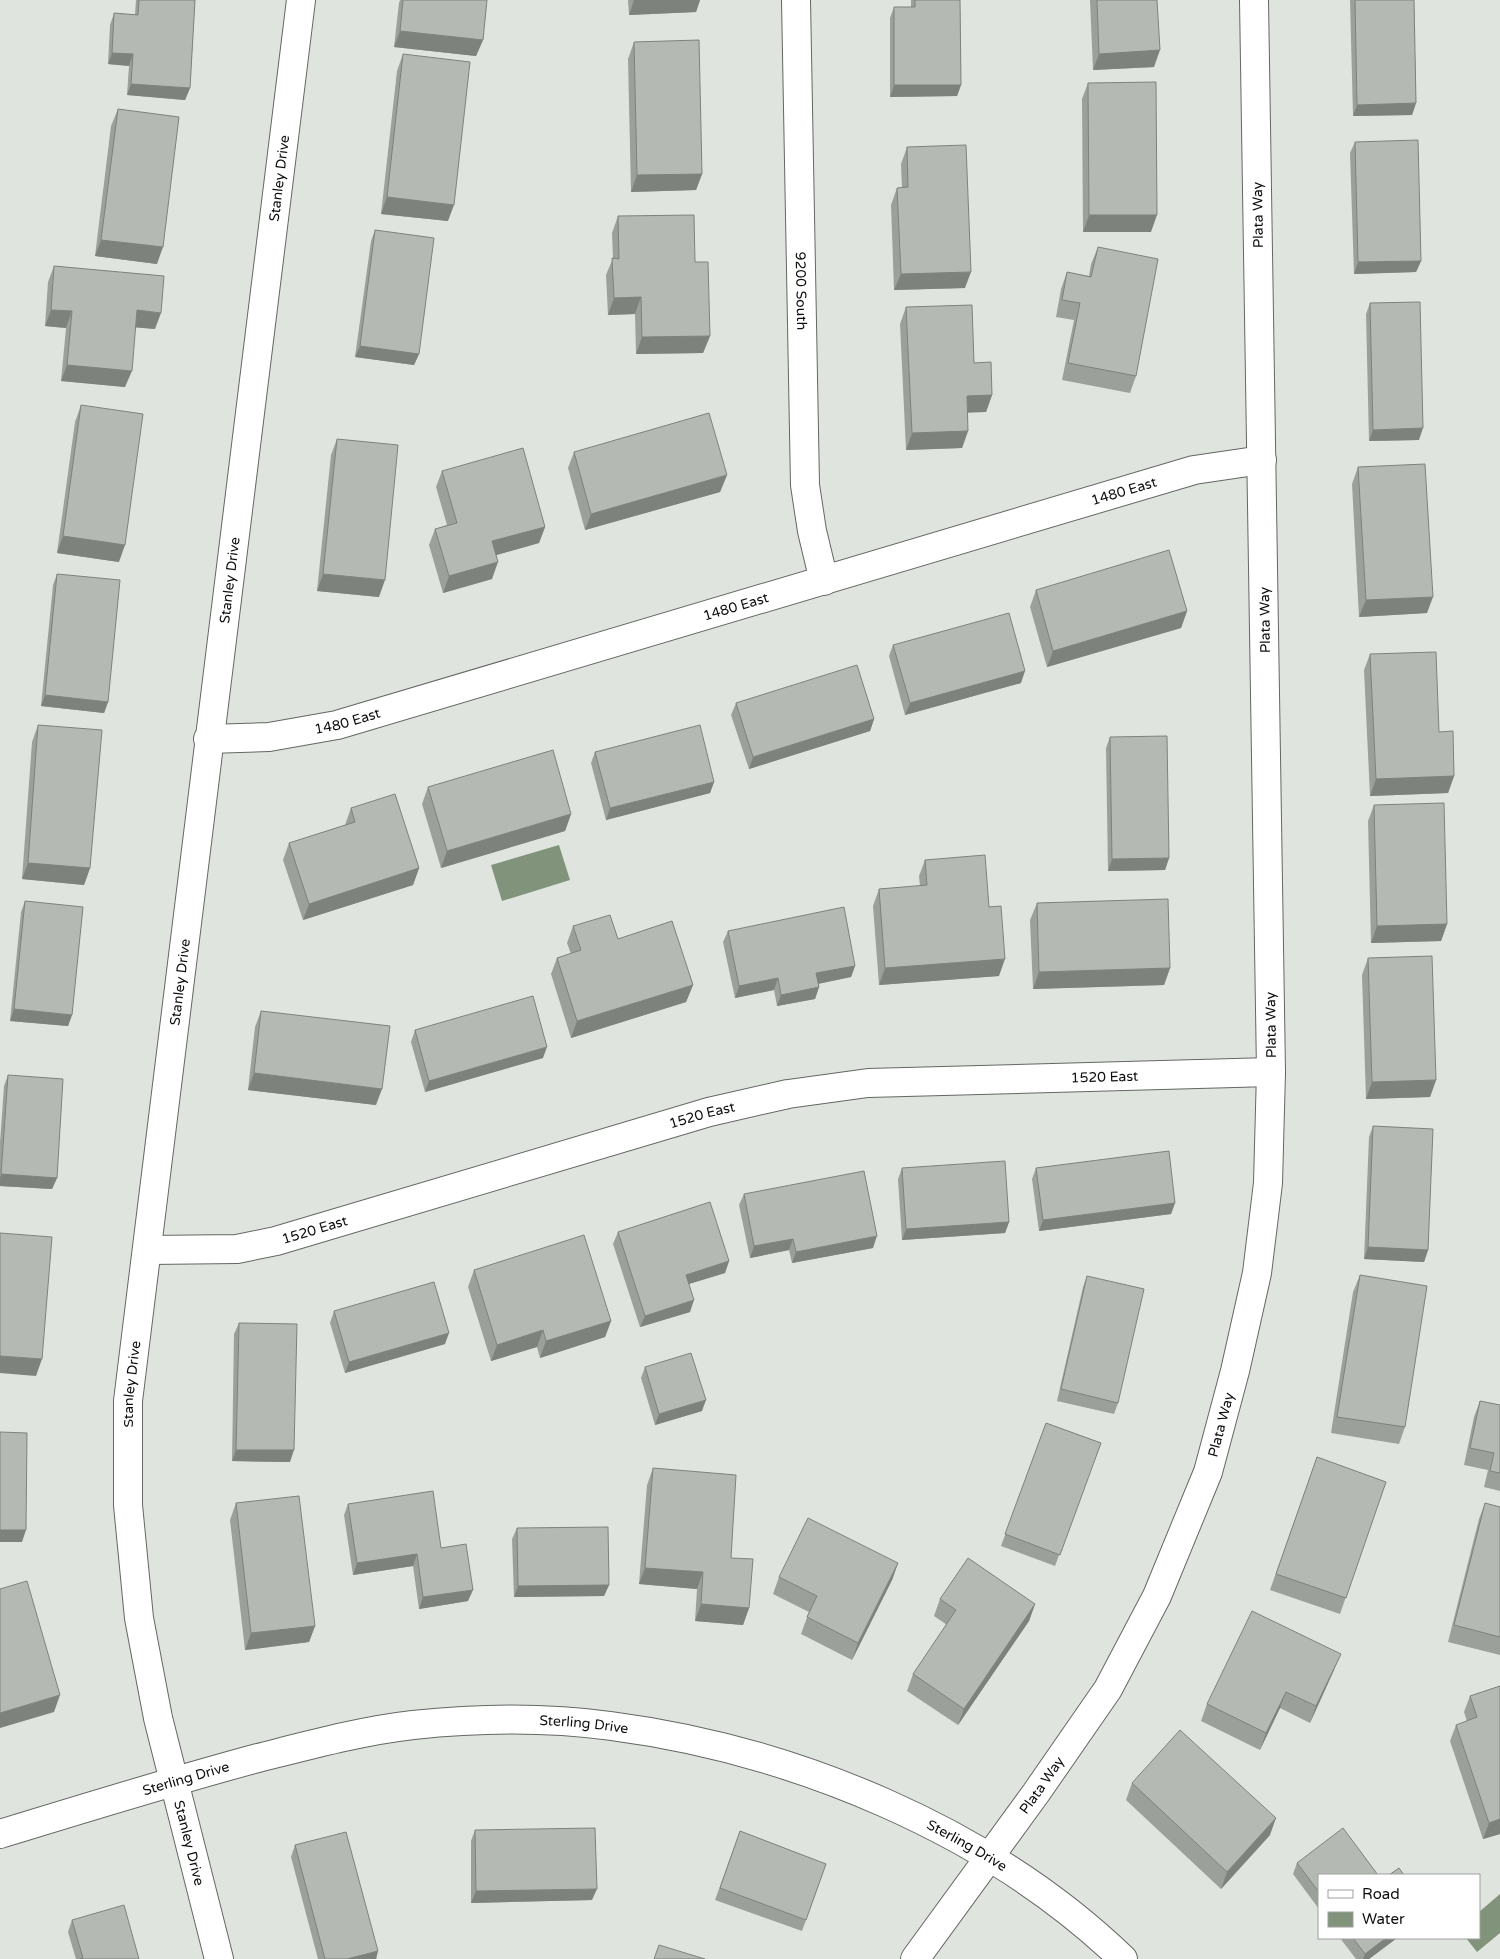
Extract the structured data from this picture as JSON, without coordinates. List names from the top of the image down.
{
  "streets": {
    "street": [
      "Stanley Drive",
      "Plata Way",
      "9200 South",
      "1480 East",
      "1520 East",
      "Sterling Drive"
    ]
  },
  "crossings": [
    ["Stanley Drive", "1480 East"],
    ["Stanley Drive", "1520 East"],
    ["Stanley Drive", "Sterling Drive"],
    ["Plata Way", "1480 East"],
    ["Plata Way", "1520 East"],
    ["Plata Way", "Sterling Drive"],
    ["9200 South", "1480 East"]
  ],
  "legend": ["Road", "Water"]
}
